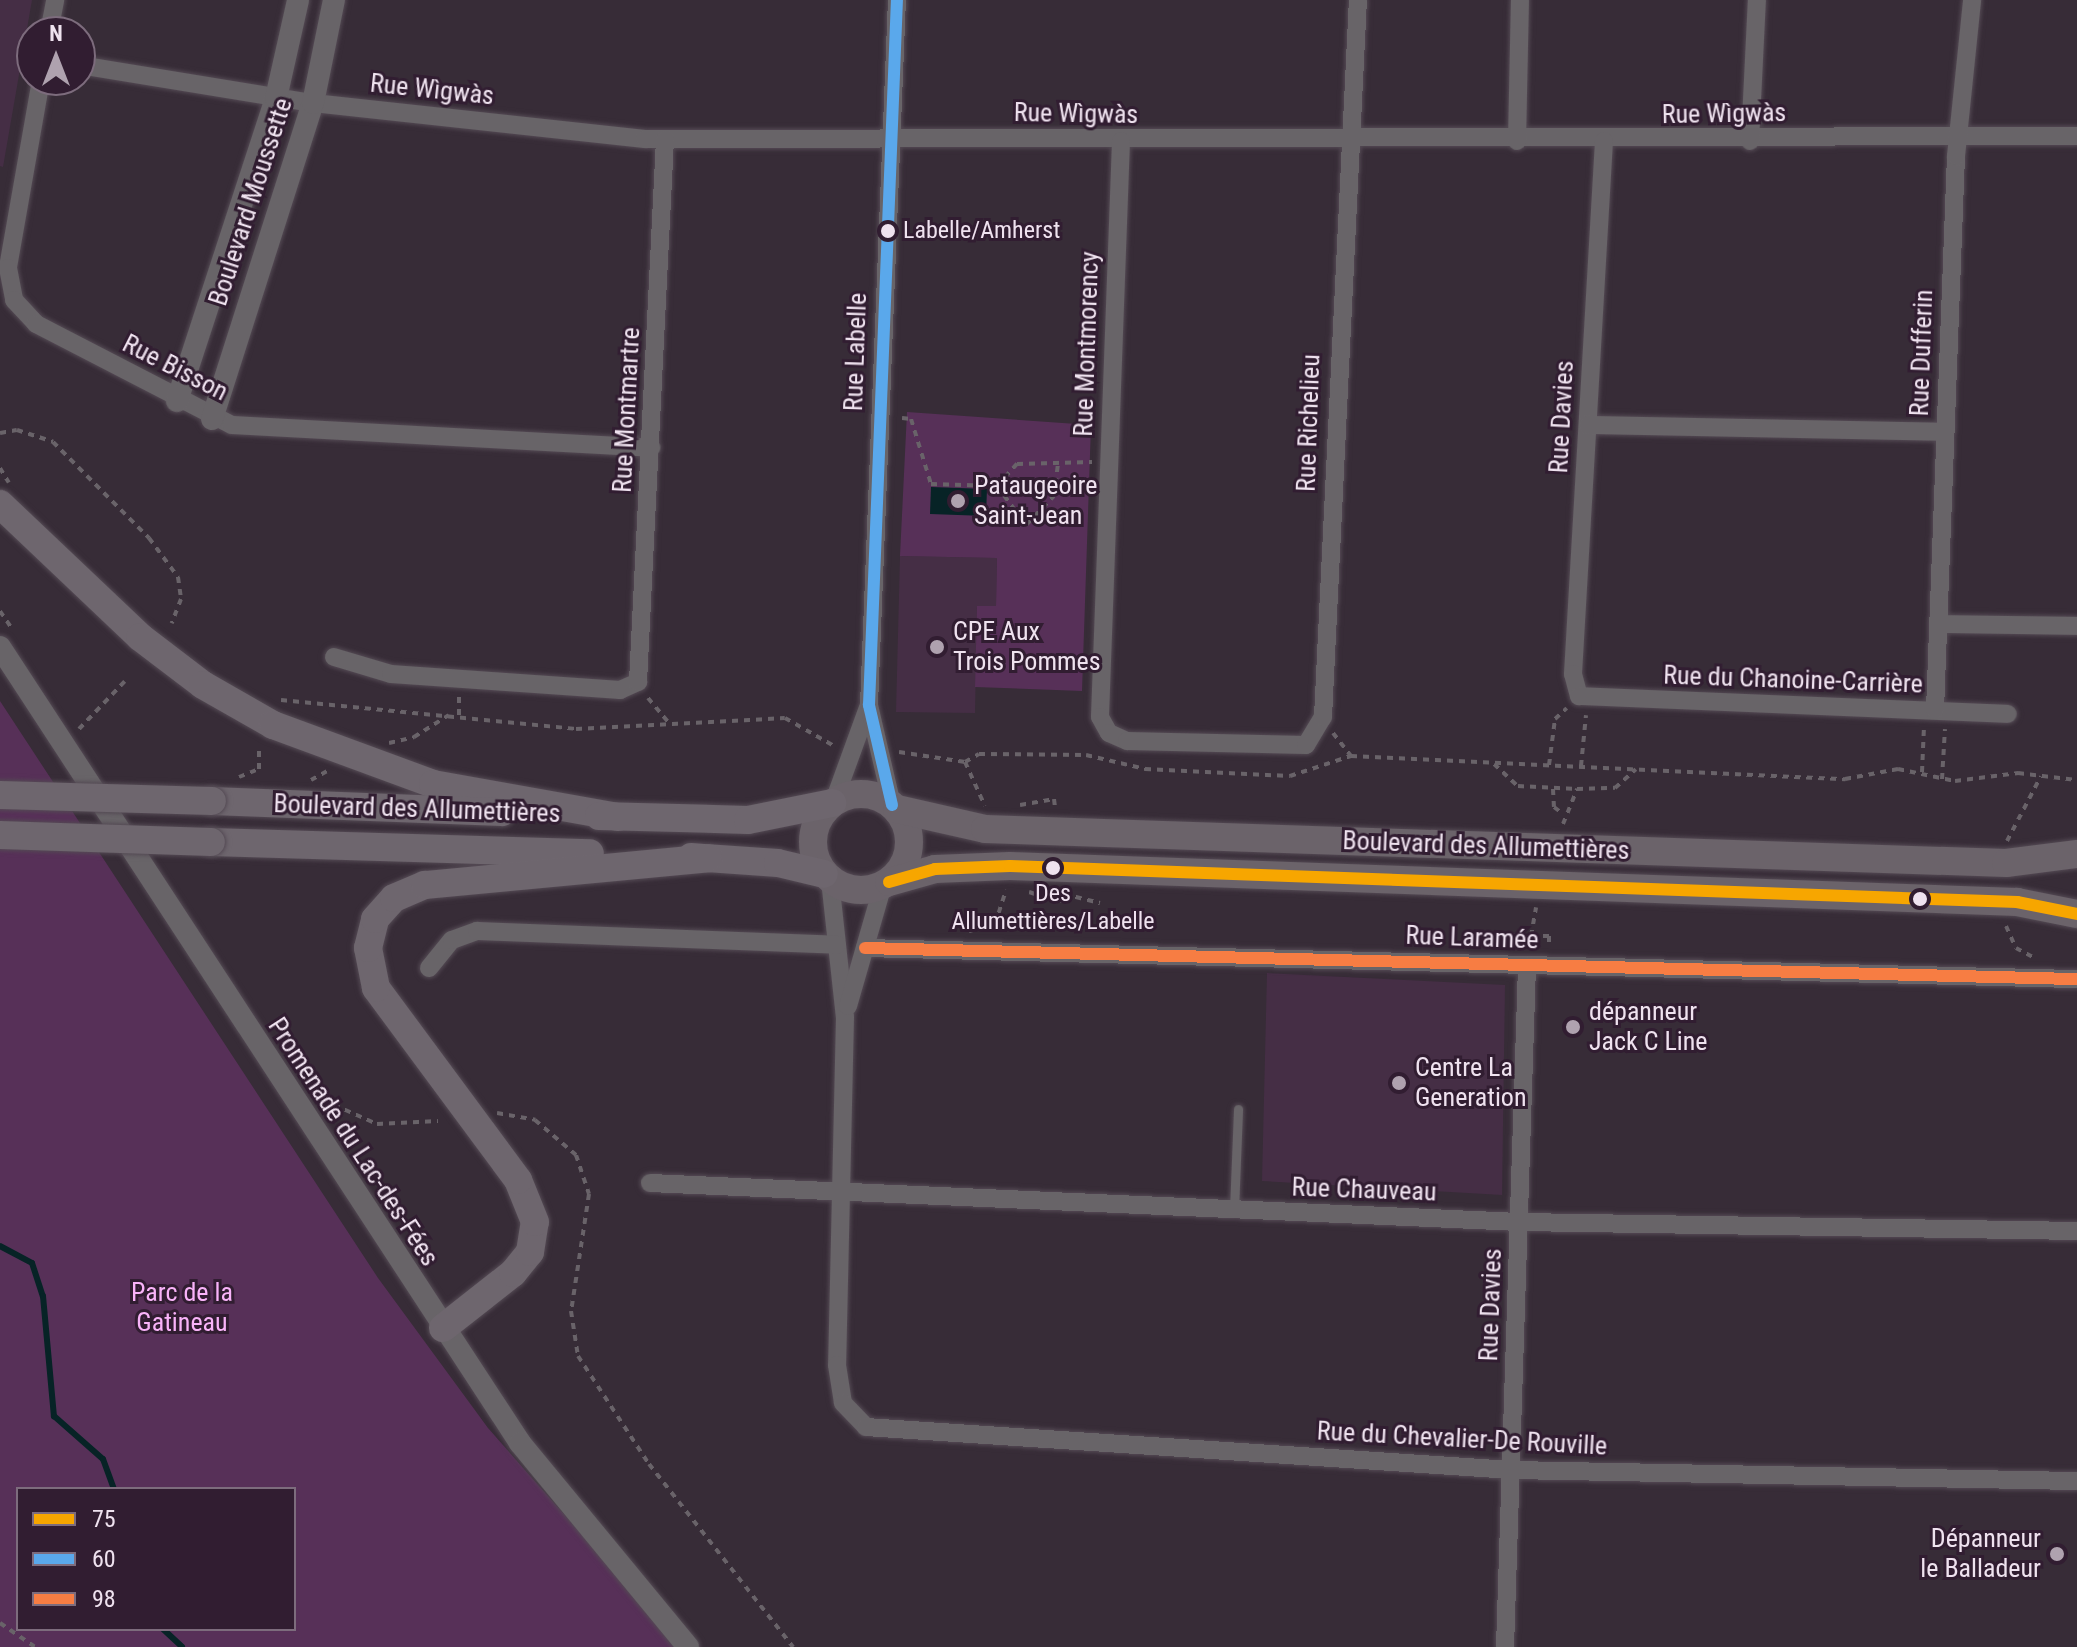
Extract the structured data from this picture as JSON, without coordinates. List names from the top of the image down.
{
  "streets": {
    "highway": ["Boulevard des Allumettières"],
    "street": [
      "Rue Wìgwàs",
      "Boulevard Moussette",
      "Rue Montmorency",
      "Rue Labelle",
      "Rue Dufferin",
      "Rue Bisson",
      "Rue Montmartre",
      "Rue Davies",
      "Rue Richelieu",
      "Rue du Chanoine-Carrière",
      "Rue Laramée",
      "Promenade du Lac-des-Fées",
      "Rue Chauveau",
      "Rue du Chevalier-De Rouville"
    ]
  },
  "crossings": [
    ["Rue Wìgwàs", "Boulevard Moussette"],
    ["Rue Wìgwàs", "Rue Montmorency"],
    ["Rue Wìgwàs", "Rue Labelle"],
    ["Rue Wìgwàs", "Rue Dufferin"],
    ["Rue Wìgwàs", "Rue Montmartre"],
    ["Rue Wìgwàs", "Rue Davies"],
    ["Rue Wìgwàs", "Rue Richelieu"],
    ["Boulevard Moussette", "Rue Bisson"],
    ["Rue Montmorency", "Rue Richelieu"],
    ["Rue Labelle", "Boulevard des Allumettières"],
    ["Rue Dufferin", "Rue du Chanoine-Carrière"],
    ["Rue Bisson", "Rue Montmartre"],
    ["Rue Davies", "Rue du Chanoine-Carrière"],
    ["Rue Davies", "Rue Laramée"],
    ["Rue Davies", "Rue Chauveau"],
    ["Rue Davies", "Rue du Chevalier-De Rouville"],
    ["Rue Chauveau", "Rue du Chevalier-De Rouville"]
  ],
  "parks": ["Parc de la Gatineau"],
  "places": [
    "Labelle/Amherst",
    "Pataugeoire Saint-Jean",
    "CPE Aux Trois Pommes",
    "Des Allumettières/Labelle",
    "dépanneur Jack C Line",
    "Centre La Generation",
    "Dépanneur le Balladeur"
  ],
  "lines": ["transit line 60", "transit line 75", "transit line 98"],
  "legend": ["75", "60", "98"],
  "north": "top"
}
